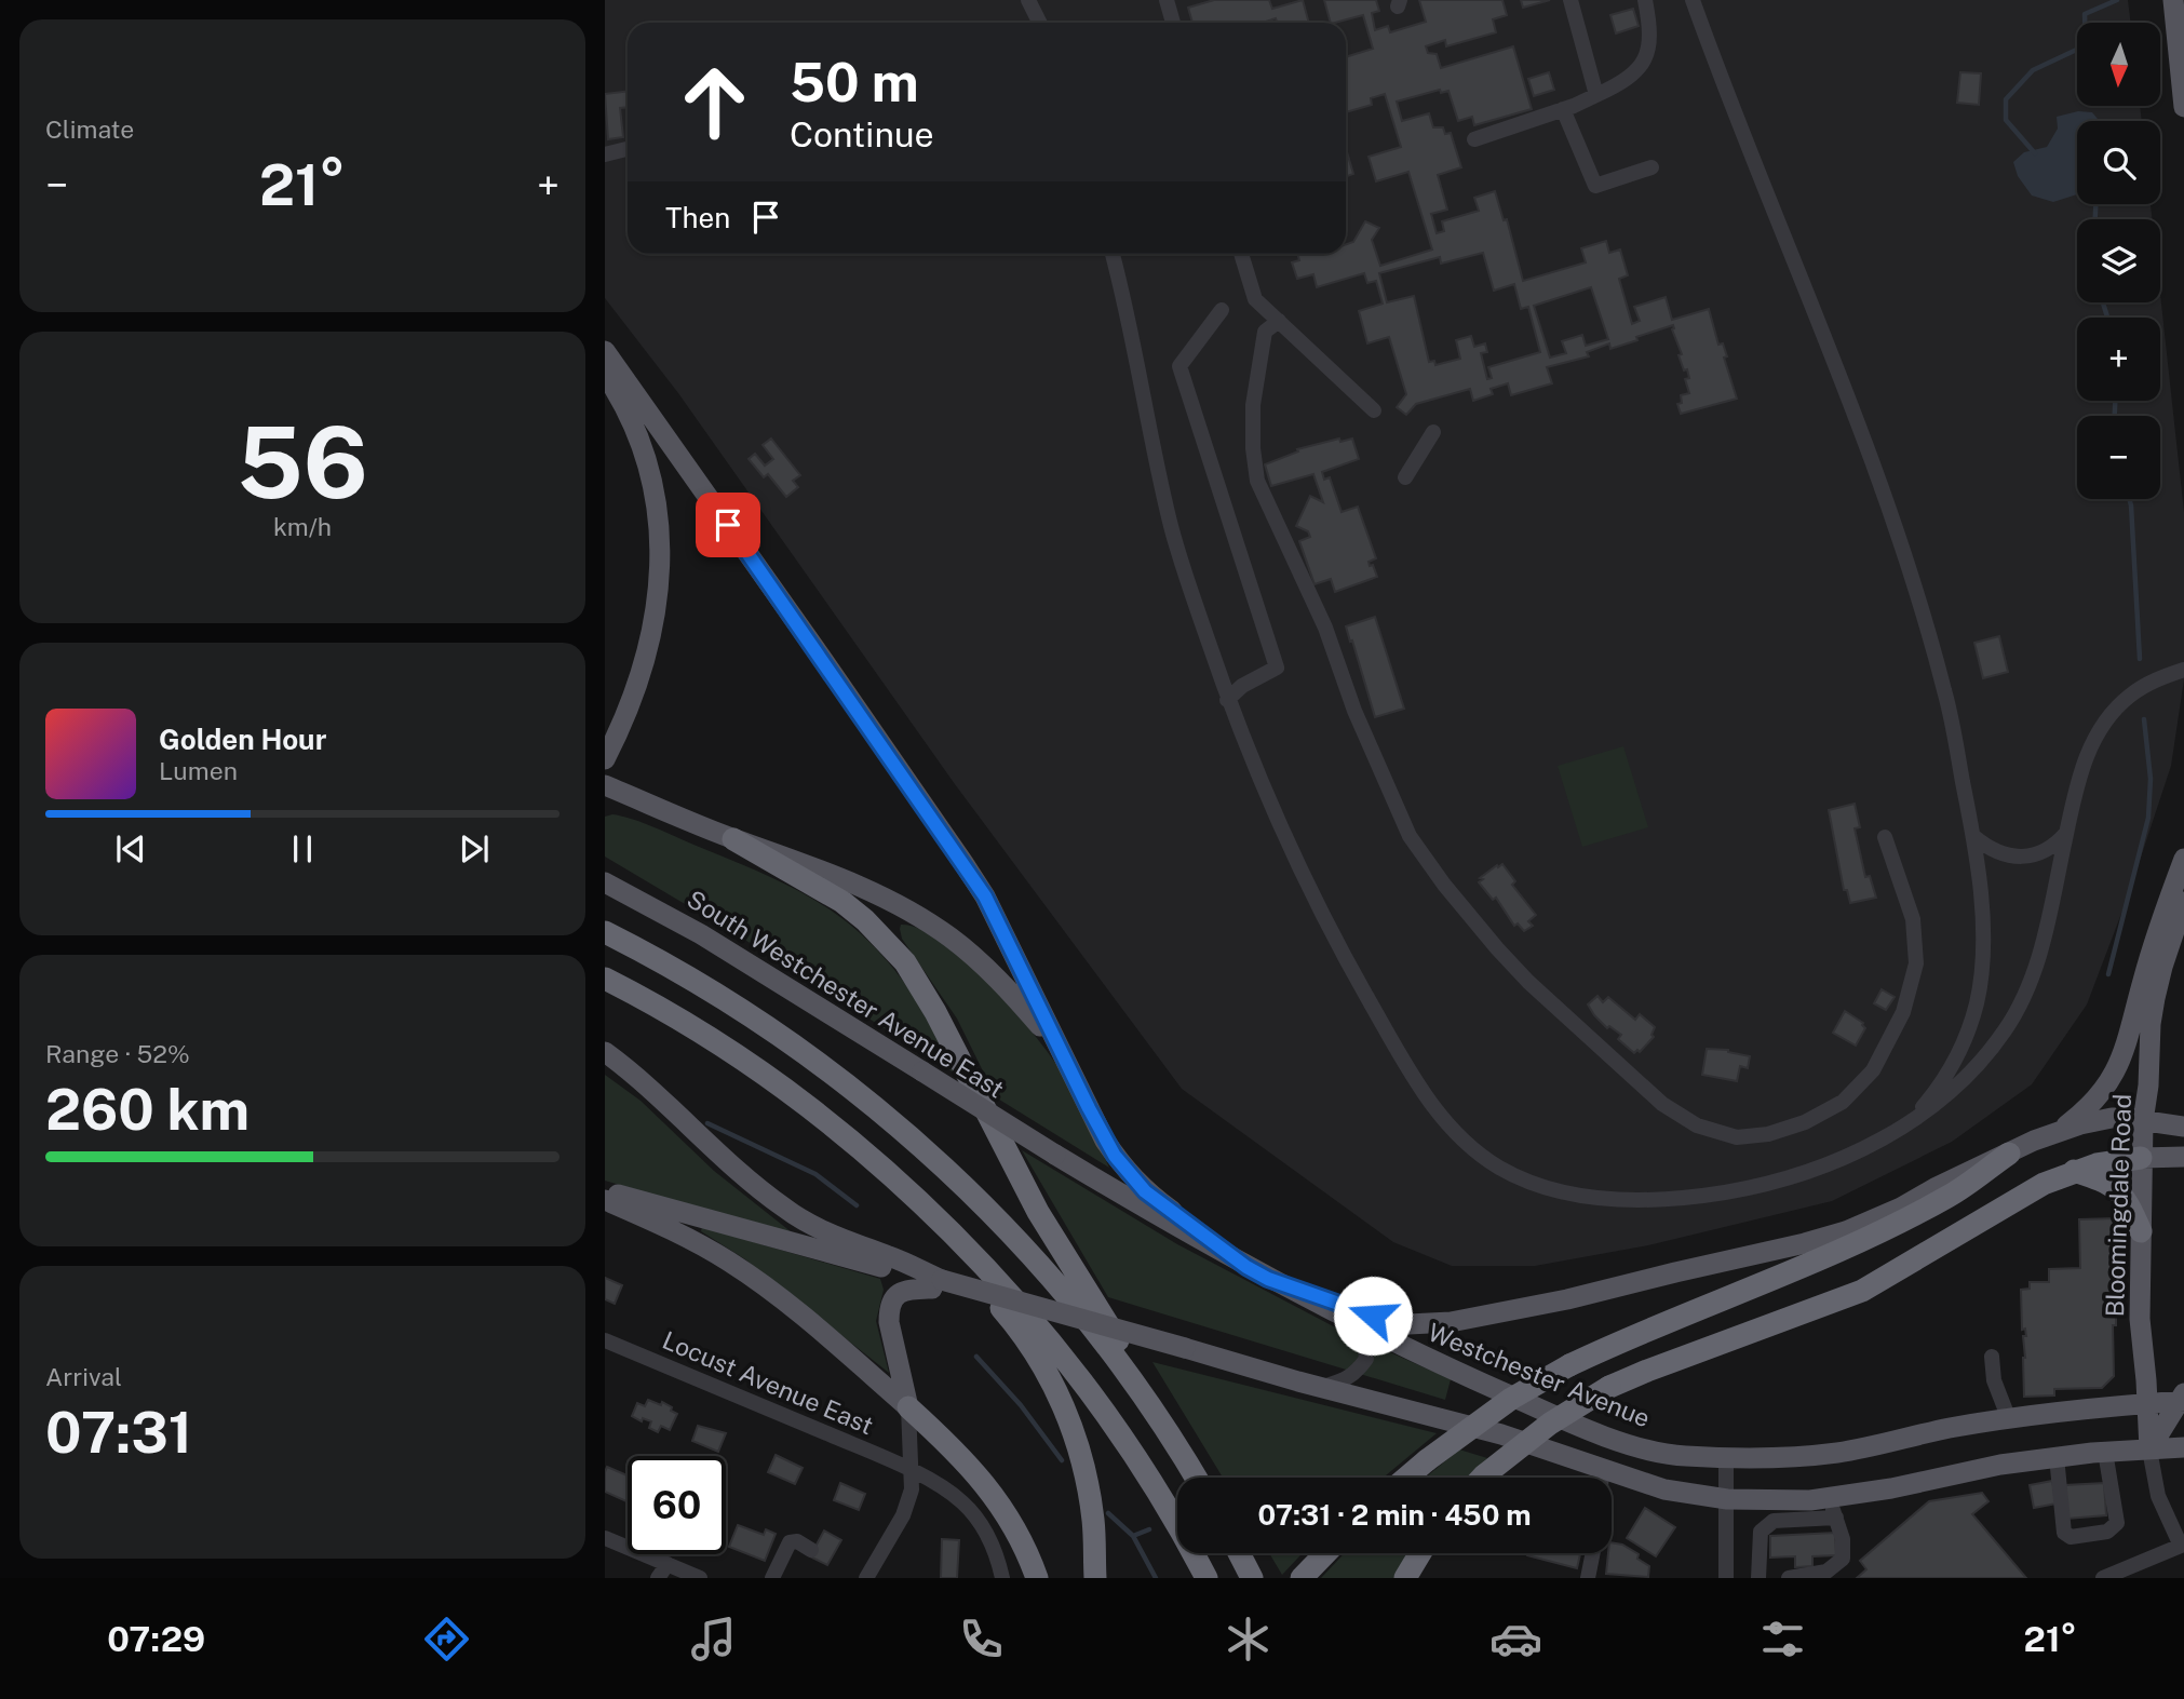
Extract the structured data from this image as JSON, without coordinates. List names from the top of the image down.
{
  "streets": {
    "main road": ["South Westchester Avenue East", "Bloomingdale Road", "Westchester Avenue"],
    "street": ["Locust Avenue East"]
  },
  "crossings": [
    ["South Westchester Avenue East", "Westchester Avenue"],
    ["Bloomingdale Road", "Westchester Avenue"]
  ],
  "north": "bottom",
  "page": {
    "tile": [
      "Climate",
      ["56", "km/h"],
      ["Range · 52%", "260 km"],
      ["Arrival", "07:31"]
    ],
    "map_buttons": ["+", "−"],
    "turn": ["50 m", "Continue"],
    "heat": ["−", "21°", "+"],
    "then": "Then",
    "song": ["Golden Hour", "Lumen"],
    "limit": "60",
    "trip": "07:31 · 2 min · 450 m",
    "tabs": ["07:29", "21°"]
  }
}
